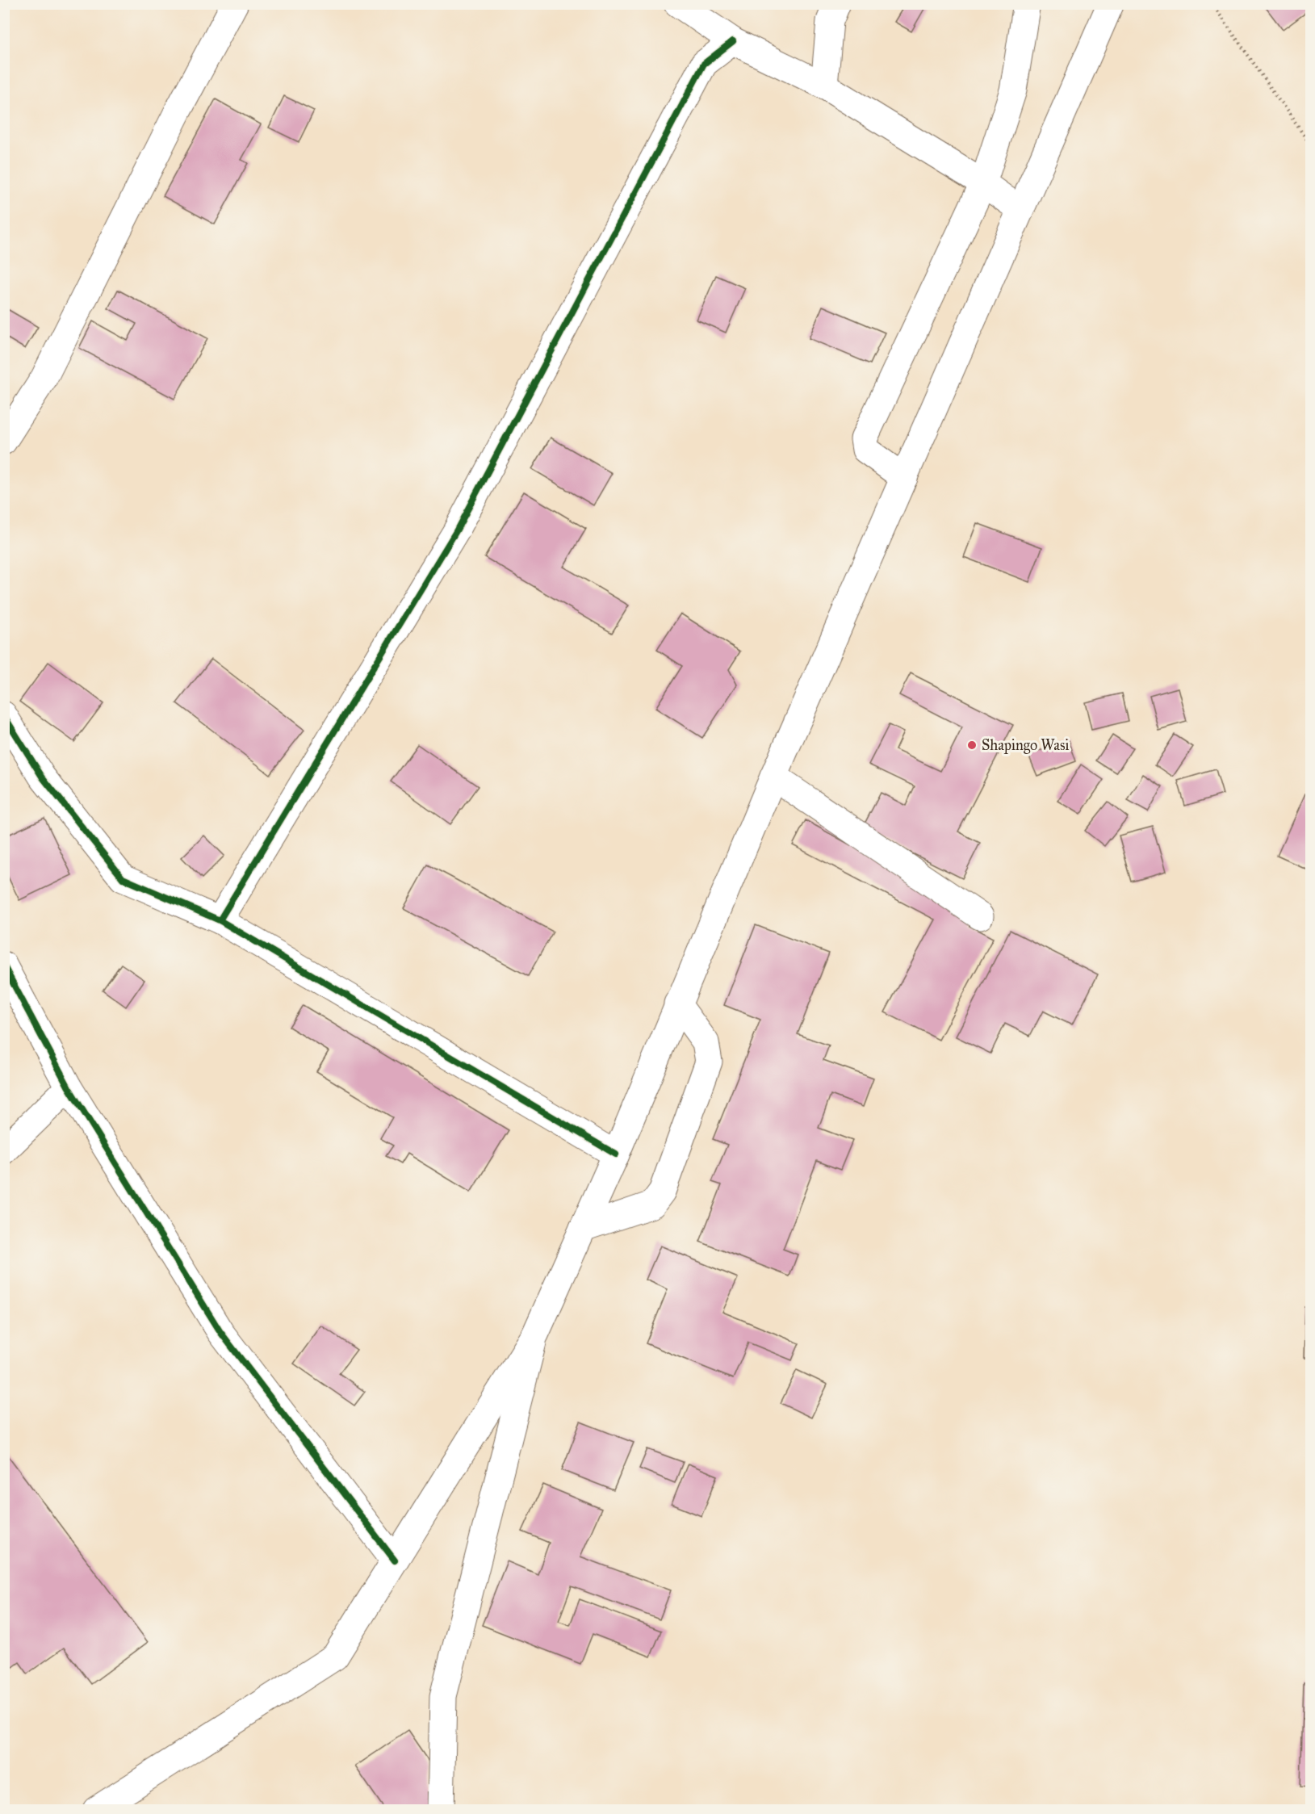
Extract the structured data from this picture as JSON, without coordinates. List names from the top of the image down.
{
  "places": ["Shapingo Wasi"]
}
